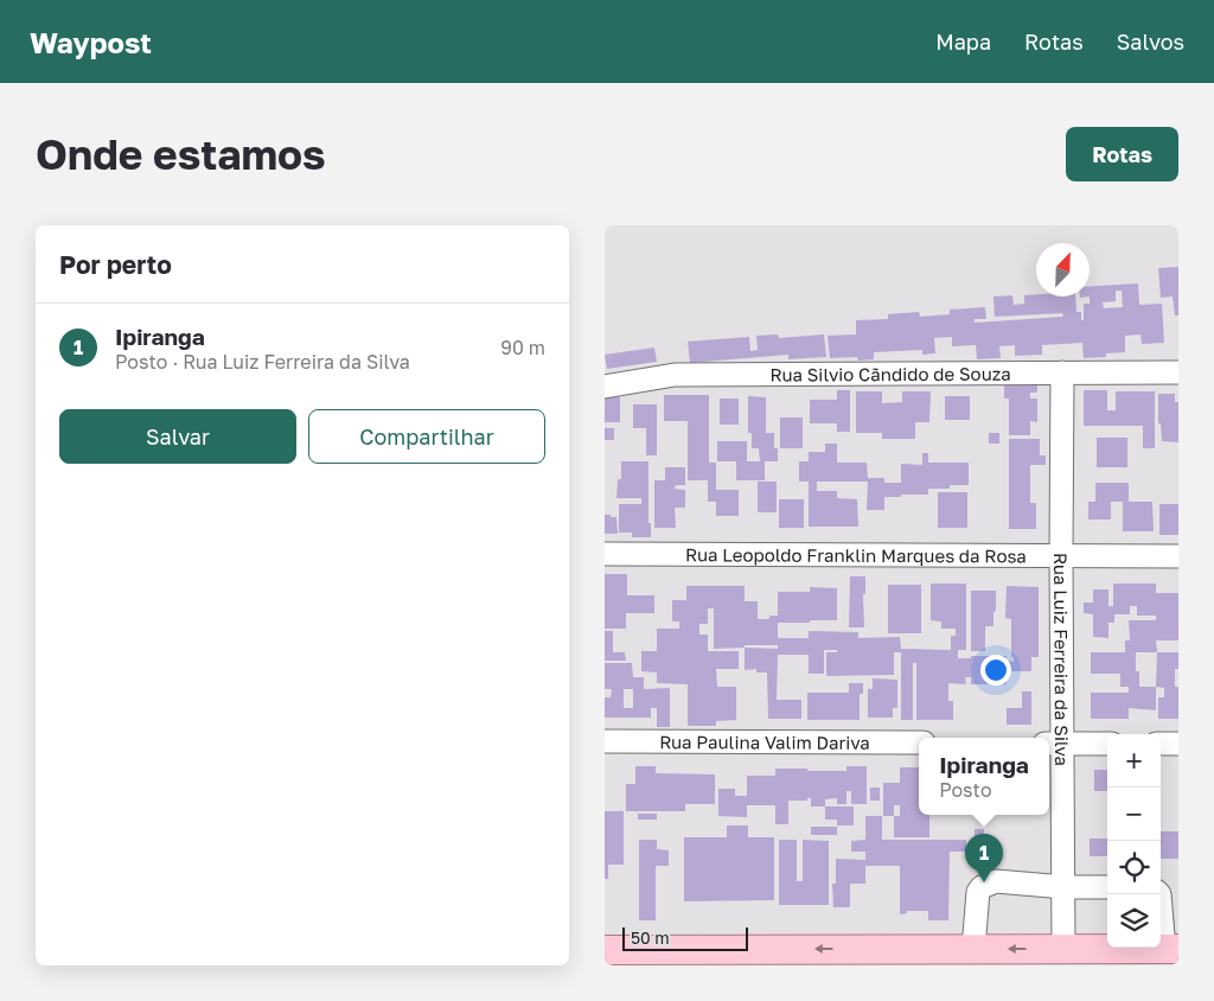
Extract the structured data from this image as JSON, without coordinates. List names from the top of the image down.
{
  "streets": {
    "street": [
      "Rua Silvio Cãndido de Souza",
      "Rua Leopoldo Franklin Marques da Rosa",
      "Rua Luiz Ferreira da Silva",
      "Rua Paulina Valim Dariva"
    ]
  },
  "crossings": [
    ["Rua Silvio Cãndido de Souza", "Rua Luiz Ferreira da Silva"],
    ["Rua Leopoldo Franklin Marques da Rosa", "Rua Luiz Ferreira da Silva"]
  ],
  "scale_bar": "50 m",
  "north": "top right",
  "page": {
    "header": "Waypost",
    "nav": ["Mapa", "Rotas", "Salvos"],
    "buttons": [
      "Rotas",
      ["Salvar", "Compartilhar"]
    ],
    "title": "Onde estamos",
    "heading": "Por perto",
    "list": [
      {
        "mark": "1",
        "name": "Ipiranga",
        "note": "Posto · Rua Luiz Ferreira da Silva",
        "value": "90 m"
      }
    ],
    "map_buttons": ["+", "−"],
    "popup": ["Ipiranga", "Posto"],
    "pins": "1",
    "scale": "50 m"
  }
}
